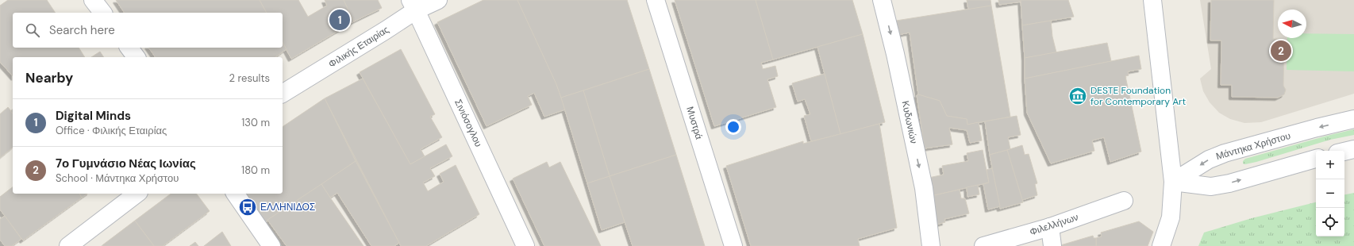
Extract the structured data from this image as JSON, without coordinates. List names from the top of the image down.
{
  "streets": {
    "street": [
      "Φιλικής Εταιρίας",
      "Κυδωνιών",
      "Σινιόσογλου",
      "Μυστρά",
      "Μάντηκα Χρήστου",
      "Φιλελλήνων"
    ]
  },
  "crossings": [
    ["Φιλικής Εταιρίας", "Σινιόσογλου"]
  ],
  "one_way": ["Κυδωνιών"],
  "places": {
    "museum": ["DESTE Foundation for Contemporary Art"],
    "bus stop": ["ΕΛΛΗΝΙΔΟΣ"]
  },
  "north": "left",
  "page": {
    "pins": ["1", "2"],
    "search": "Search here",
    "heading": ["Nearby", "2 results"],
    "list": [
      {
        "mark": "1",
        "name": "Digital Minds",
        "note": "Office · Φιλικής Εταιρίας",
        "value": "130 m"
      },
      {
        "mark": "2",
        "name": "7ο Γυμνάσιο Νέας Ιωνίας",
        "note": "School · Μάντηκα Χρήστου",
        "value": "180 m"
      }
    ],
    "map_buttons": ["+", "−"]
  }
}
